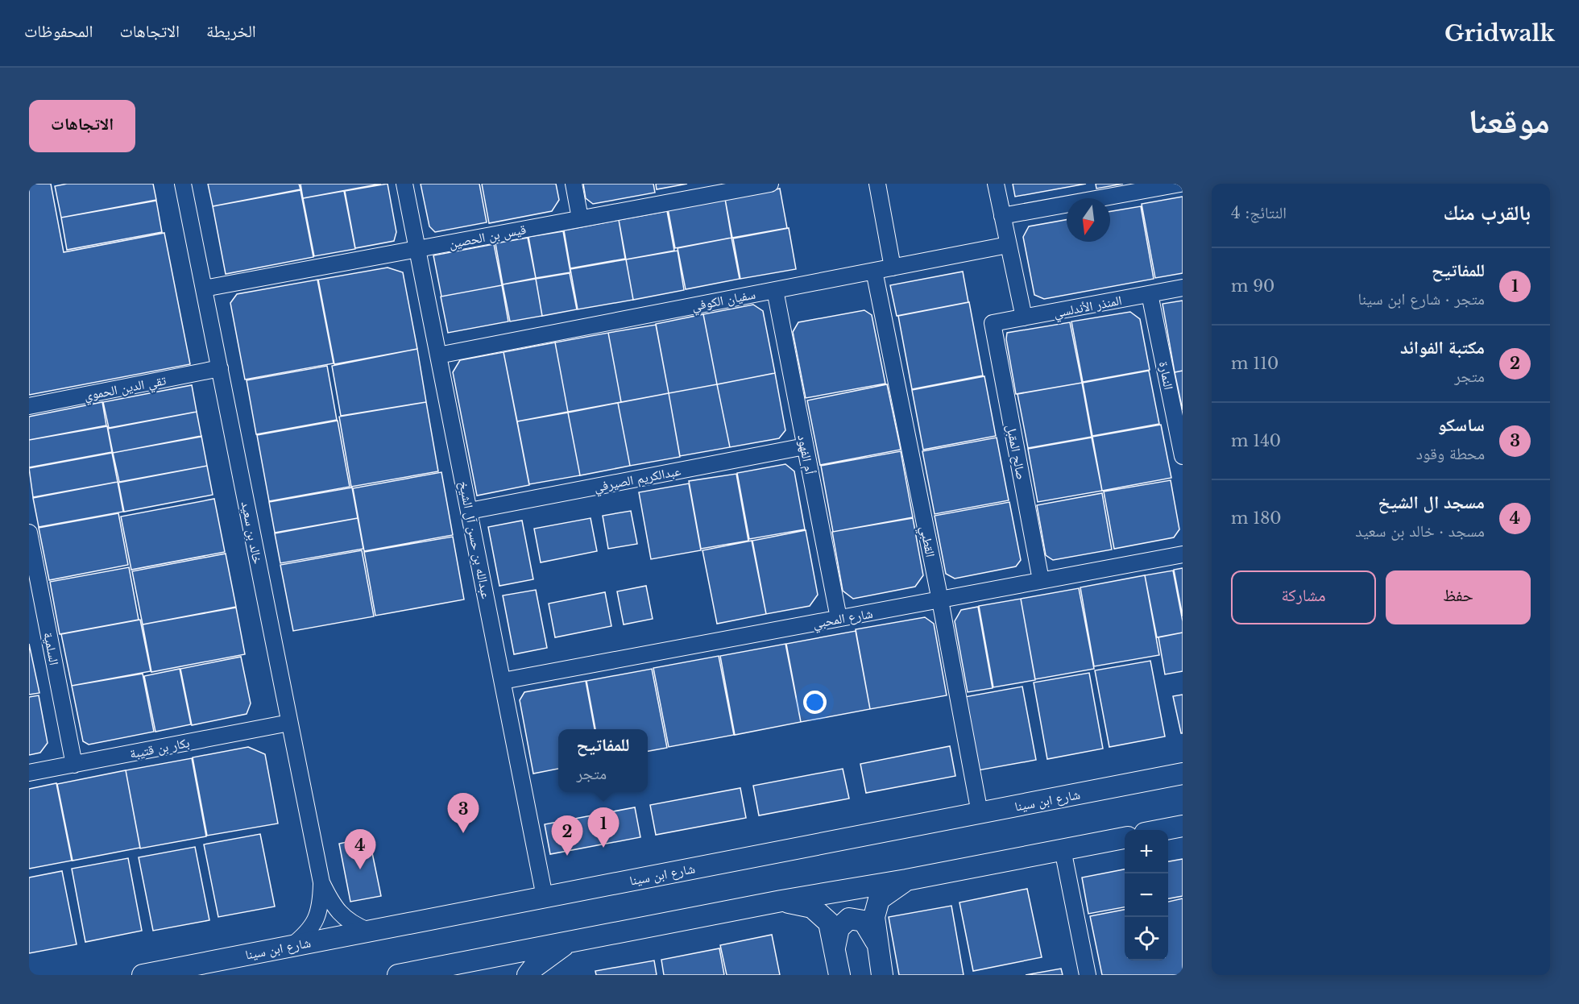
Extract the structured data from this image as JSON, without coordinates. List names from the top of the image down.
{
  "streets": {
    "street": [
      "قيس بن الحصين",
      "سفيان الكوفي",
      "المنذر الأندلسي",
      "النمارة",
      "تقي الدين الحموي",
      "صالح المقبل",
      "أم الفهود",
      "عبدالكريم الصيرفي",
      "خالد بن سعيد",
      "عبدالله بن حسن آل الشيخ",
      "القطبي",
      "شارع المحبي",
      "السلمية",
      "بكار بن قتيبة",
      "شارع ابن سينا"
    ]
  },
  "crossings": [
    ["قيس بن الحصين", "خالد بن سعيد"],
    ["قيس بن الحصين", "عبدالله بن حسن آل الشيخ"],
    ["سفيان الكوفي", "أم الفهود"],
    ["سفيان الكوفي", "عبدالله بن حسن آل الشيخ"],
    ["سفيان الكوفي", "القطبي"],
    ["المنذر الأندلسي", "النمارة"],
    ["المنذر الأندلسي", "صالح المقبل"],
    ["تقي الدين الحموي", "خالد بن سعيد"],
    ["صالح المقبل", "شارع المحبي"],
    ["أم الفهود", "عبدالكريم الصيرفي"],
    ["أم الفهود", "شارع المحبي"],
    ["عبدالكريم الصيرفي", "عبدالله بن حسن آل الشيخ"],
    ["خالد بن سعيد", "بكار بن قتيبة"],
    ["خالد بن سعيد", "شارع ابن سينا"],
    ["عبدالله بن حسن آل الشيخ", "شارع المحبي"],
    ["عبدالله بن حسن آل الشيخ", "شارع ابن سينا"],
    ["القطبي", "شارع المحبي"],
    ["القطبي", "شارع ابن سينا"],
    ["السلمية", "بكار بن قتيبة"]
  ],
  "north": "bottom",
  "page": {
    "header": "Gridwalk",
    "nav": ["الخريطة", "الاتجاهات", "المحفوظات"],
    "title": "موقعنا",
    "buttons": [
      "الاتجاهات",
      ["حفظ", "مشاركة"]
    ],
    "heading": ["بالقرب منك", "النتائج: 4"],
    "list": [
      {
        "mark": "1",
        "name": "للمفاتيح",
        "note": "متجر · شارع ابن سينا",
        "value": "90 m"
      },
      {
        "mark": "2",
        "name": "مكتبة الفوائد",
        "note": "متجر",
        "value": "110 m"
      },
      {
        "mark": "3",
        "name": "ساسكو",
        "note": "محطة وقود",
        "value": "140 m"
      },
      {
        "mark": "4",
        "name": "مسجد ال الشيخ",
        "note": "مسجد · خالد بن سعيد",
        "value": "180 m"
      }
    ],
    "popup": ["للمفاتيح", "متجر"],
    "pins": [
      "3",
      "1",
      "2",
      "4"
    ],
    "map_buttons": ["+", "−"]
  }
}
